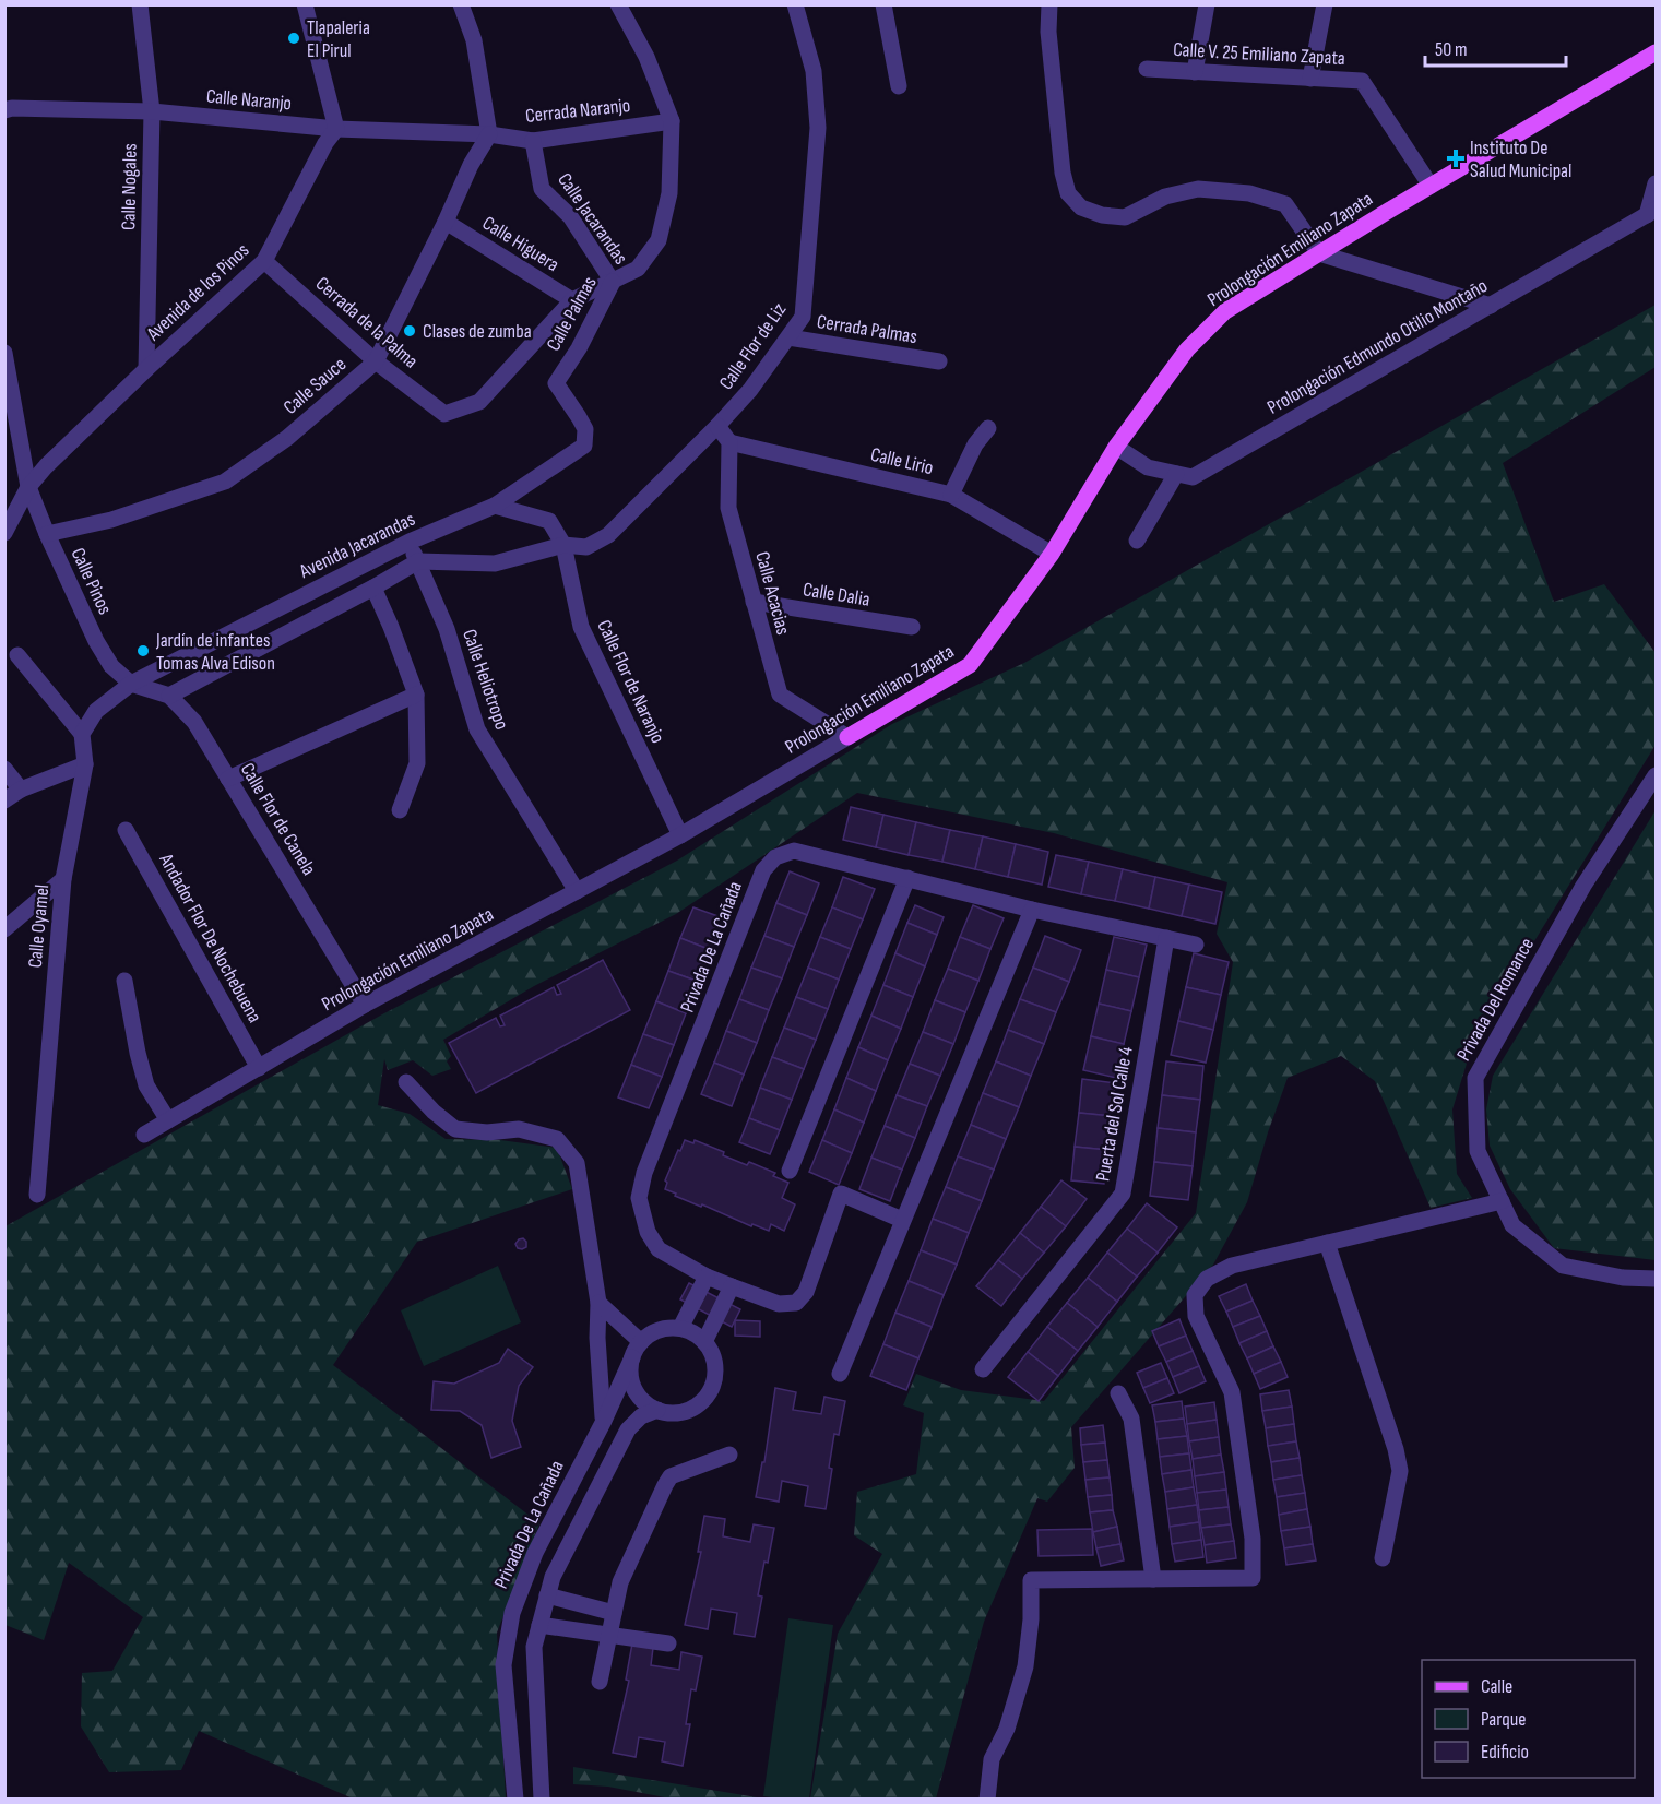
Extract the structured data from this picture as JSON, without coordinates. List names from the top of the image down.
{
  "streets": {
    "main road": ["Prolongación Emiliano Zapata"],
    "street": [
      "Calle V. 25 Emiliano Zapata",
      "Calle Naranjo",
      "Cerrada Naranjo",
      "Calle Nogales",
      "Calle Jacarandas",
      "Calle Higuera",
      "Avenida de los Pinos",
      "Calle Palmas",
      "Cerrada de la Palma",
      "Cerrada Palmas",
      "Calle Flor de Liz",
      "Prolongación Edmundo Otilio Montaño",
      "Calle Sauce",
      "Calle Lirio",
      "Avenida Jacarandas",
      "Calle Pinos",
      "Calle Acacias",
      "Calle Dalia",
      "Calle Heliotropo",
      "Calle Flor de Naranjo",
      "Calle Flor de Canela",
      "Calle Oyamel",
      "Andador Flor De Nochebuena",
      "Privada De La Cañada",
      "Privada Del Romance",
      "Puerta del Sol Calle 4"
    ]
  },
  "crossings": [
    ["Calle V. 25 Emiliano Zapata", "Prolongación Emiliano Zapata"],
    ["Calle Naranjo", "Cerrada Naranjo"],
    ["Calle Naranjo", "Calle Nogales"],
    ["Calle Naranjo", "Avenida de los Pinos"],
    ["Calle Naranjo", "Calle Sauce"],
    ["Cerrada Naranjo", "Calle Jacarandas"],
    ["Cerrada Naranjo", "Calle Palmas"],
    ["Cerrada Naranjo", "Calle Sauce"],
    ["Calle Nogales", "Avenida de los Pinos"],
    ["Calle Jacarandas", "Calle Palmas"],
    ["Calle Higuera", "Cerrada de la Palma"],
    ["Calle Higuera", "Calle Sauce"],
    ["Prolongación Emiliano Zapata", "Prolongación Edmundo Otilio Montaño"],
    ["Prolongación Emiliano Zapata", "Calle Lirio"],
    ["Prolongación Emiliano Zapata", "Calle Acacias"],
    ["Prolongación Emiliano Zapata", "Calle Heliotropo"],
    ["Prolongación Emiliano Zapata", "Calle Flor de Naranjo"],
    ["Prolongación Emiliano Zapata", "Calle Flor de Canela"],
    ["Prolongación Emiliano Zapata", "Andador Flor De Nochebuena"],
    ["Avenida de los Pinos", "Cerrada de la Palma"],
    ["Avenida de los Pinos", "Calle Pinos"],
    ["Calle Palmas", "Avenida Jacarandas"],
    ["Cerrada de la Palma", "Calle Sauce"],
    ["Cerrada Palmas", "Calle Flor de Liz"],
    ["Calle Flor de Liz", "Calle Flor de Naranjo"],
    ["Calle Sauce", "Calle Pinos"],
    ["Calle Lirio", "Calle Acacias"],
    ["Avenida Jacarandas", "Calle Pinos"],
    ["Avenida Jacarandas", "Calle Heliotropo"],
    ["Avenida Jacarandas", "Calle Flor de Naranjo"],
    ["Avenida Jacarandas", "Calle Flor de Canela"],
    ["Calle Pinos", "Calle Flor de Canela"],
    ["Calle Acacias", "Calle Dalia"],
    ["Privada De La Cañada", "Puerta del Sol Calle 4"]
  ],
  "places": {
    "other": ["Tlapaleria El Pirul", "Clases de zumba", "Jardín de infantes Tomas Alva Edison"],
    "health": ["Instituto De Salud Municipal"]
  },
  "legend": ["Calle", "Parque", "Edificio"],
  "scale_bar": "50 m"
}
